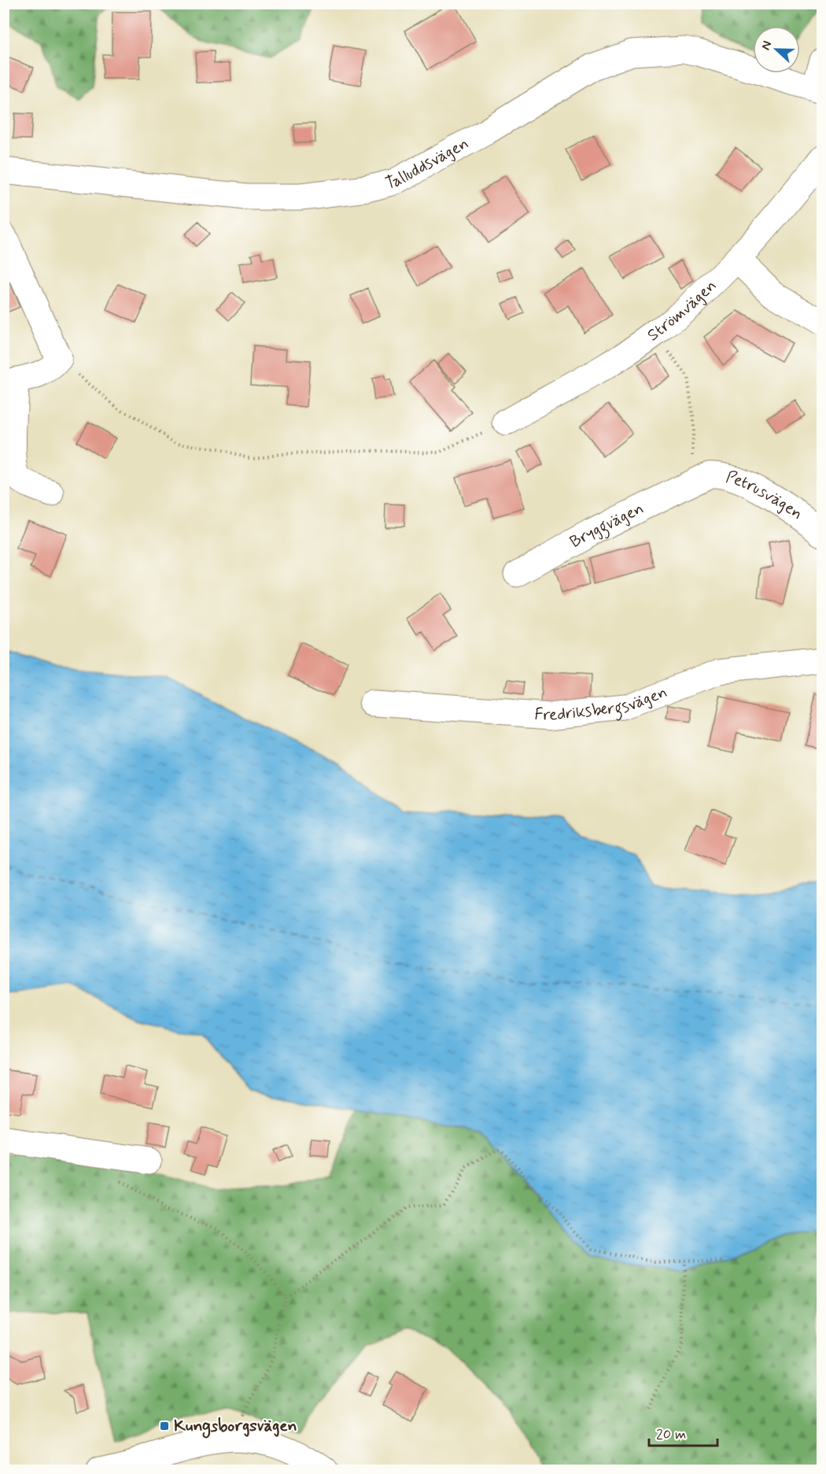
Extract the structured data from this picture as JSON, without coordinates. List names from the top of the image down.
{
  "streets": {
    "street": [
      "Talluddsvägen",
      "Strömvägen",
      "Petrusvägen",
      "Bryggvägen",
      "Fredriksbergsvägen"
    ]
  },
  "crossings": [
    ["Petrusvägen", "Bryggvägen"]
  ],
  "places": {
    "transit": ["Kungsborgsvägen"]
  },
  "scale_bar": "20 m",
  "north": "left"
}
